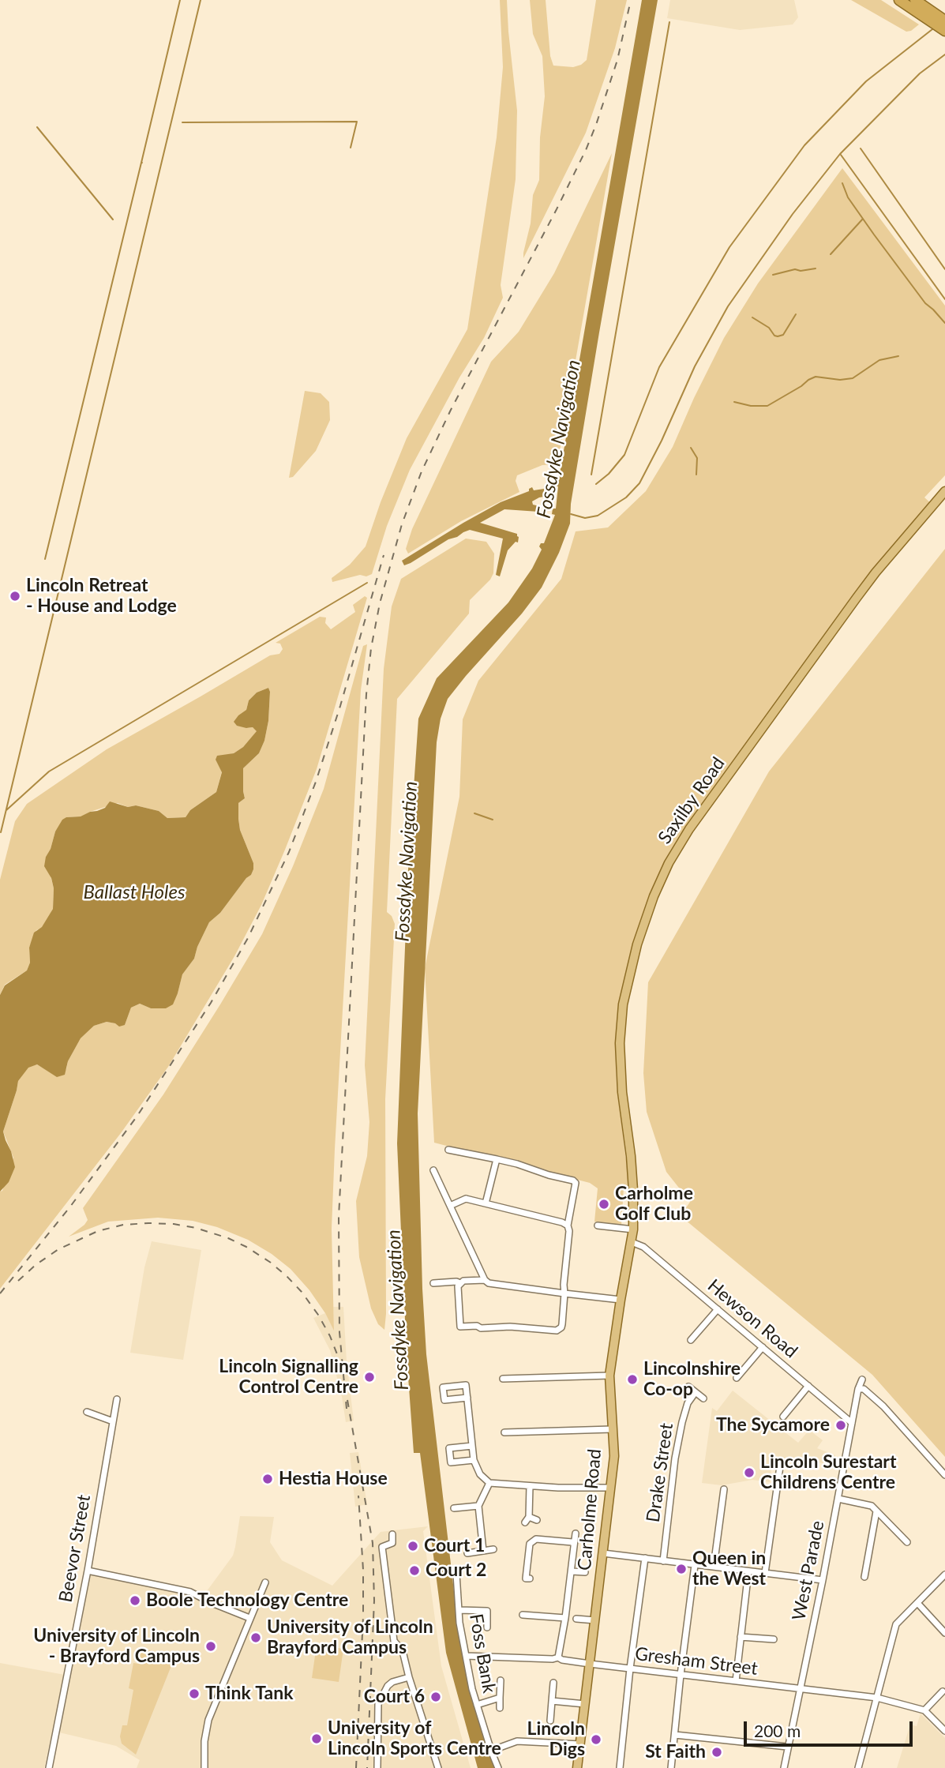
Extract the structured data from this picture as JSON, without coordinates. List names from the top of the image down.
{
  "streets": {
    "main road": ["Saxilby Road", "Carholme Road"],
    "street": [
      "Hewson Road",
      "Drake Street",
      "Beevor Street",
      "West Parade",
      "Foss Bank",
      "Gresham Street"
    ]
  },
  "crossings": [
    ["Saxilby Road", "Carholme Road"],
    ["Hewson Road", "Carholme Road"],
    ["Hewson Road", "West Parade"],
    ["Carholme Road", "Gresham Street"],
    ["West Parade", "Gresham Street"],
    ["Foss Bank", "Gresham Street"]
  ],
  "water": ["Fossdyke Navigation", "Ballast Holes"],
  "places": [
    "Lincoln Retreat - House and Lodge",
    "Carholme Golf Club",
    "Lincoln Signalling Control Centre",
    "Lincolnshire Co-op",
    "The Sycamore",
    "Lincoln Surestart Childrens Centre",
    "Hestia House",
    "Court 1",
    "Queen in the West",
    "Court 2",
    "Boole Technology Centre",
    "University of Lincoln Brayford Campus",
    "University of Lincoln - Brayford Campus",
    "Think Tank",
    "Court 6",
    "University of Lincoln Sports Centre",
    "Lincoln Digs",
    "St Faith"
  ],
  "scale_bar": "200 m"
}
